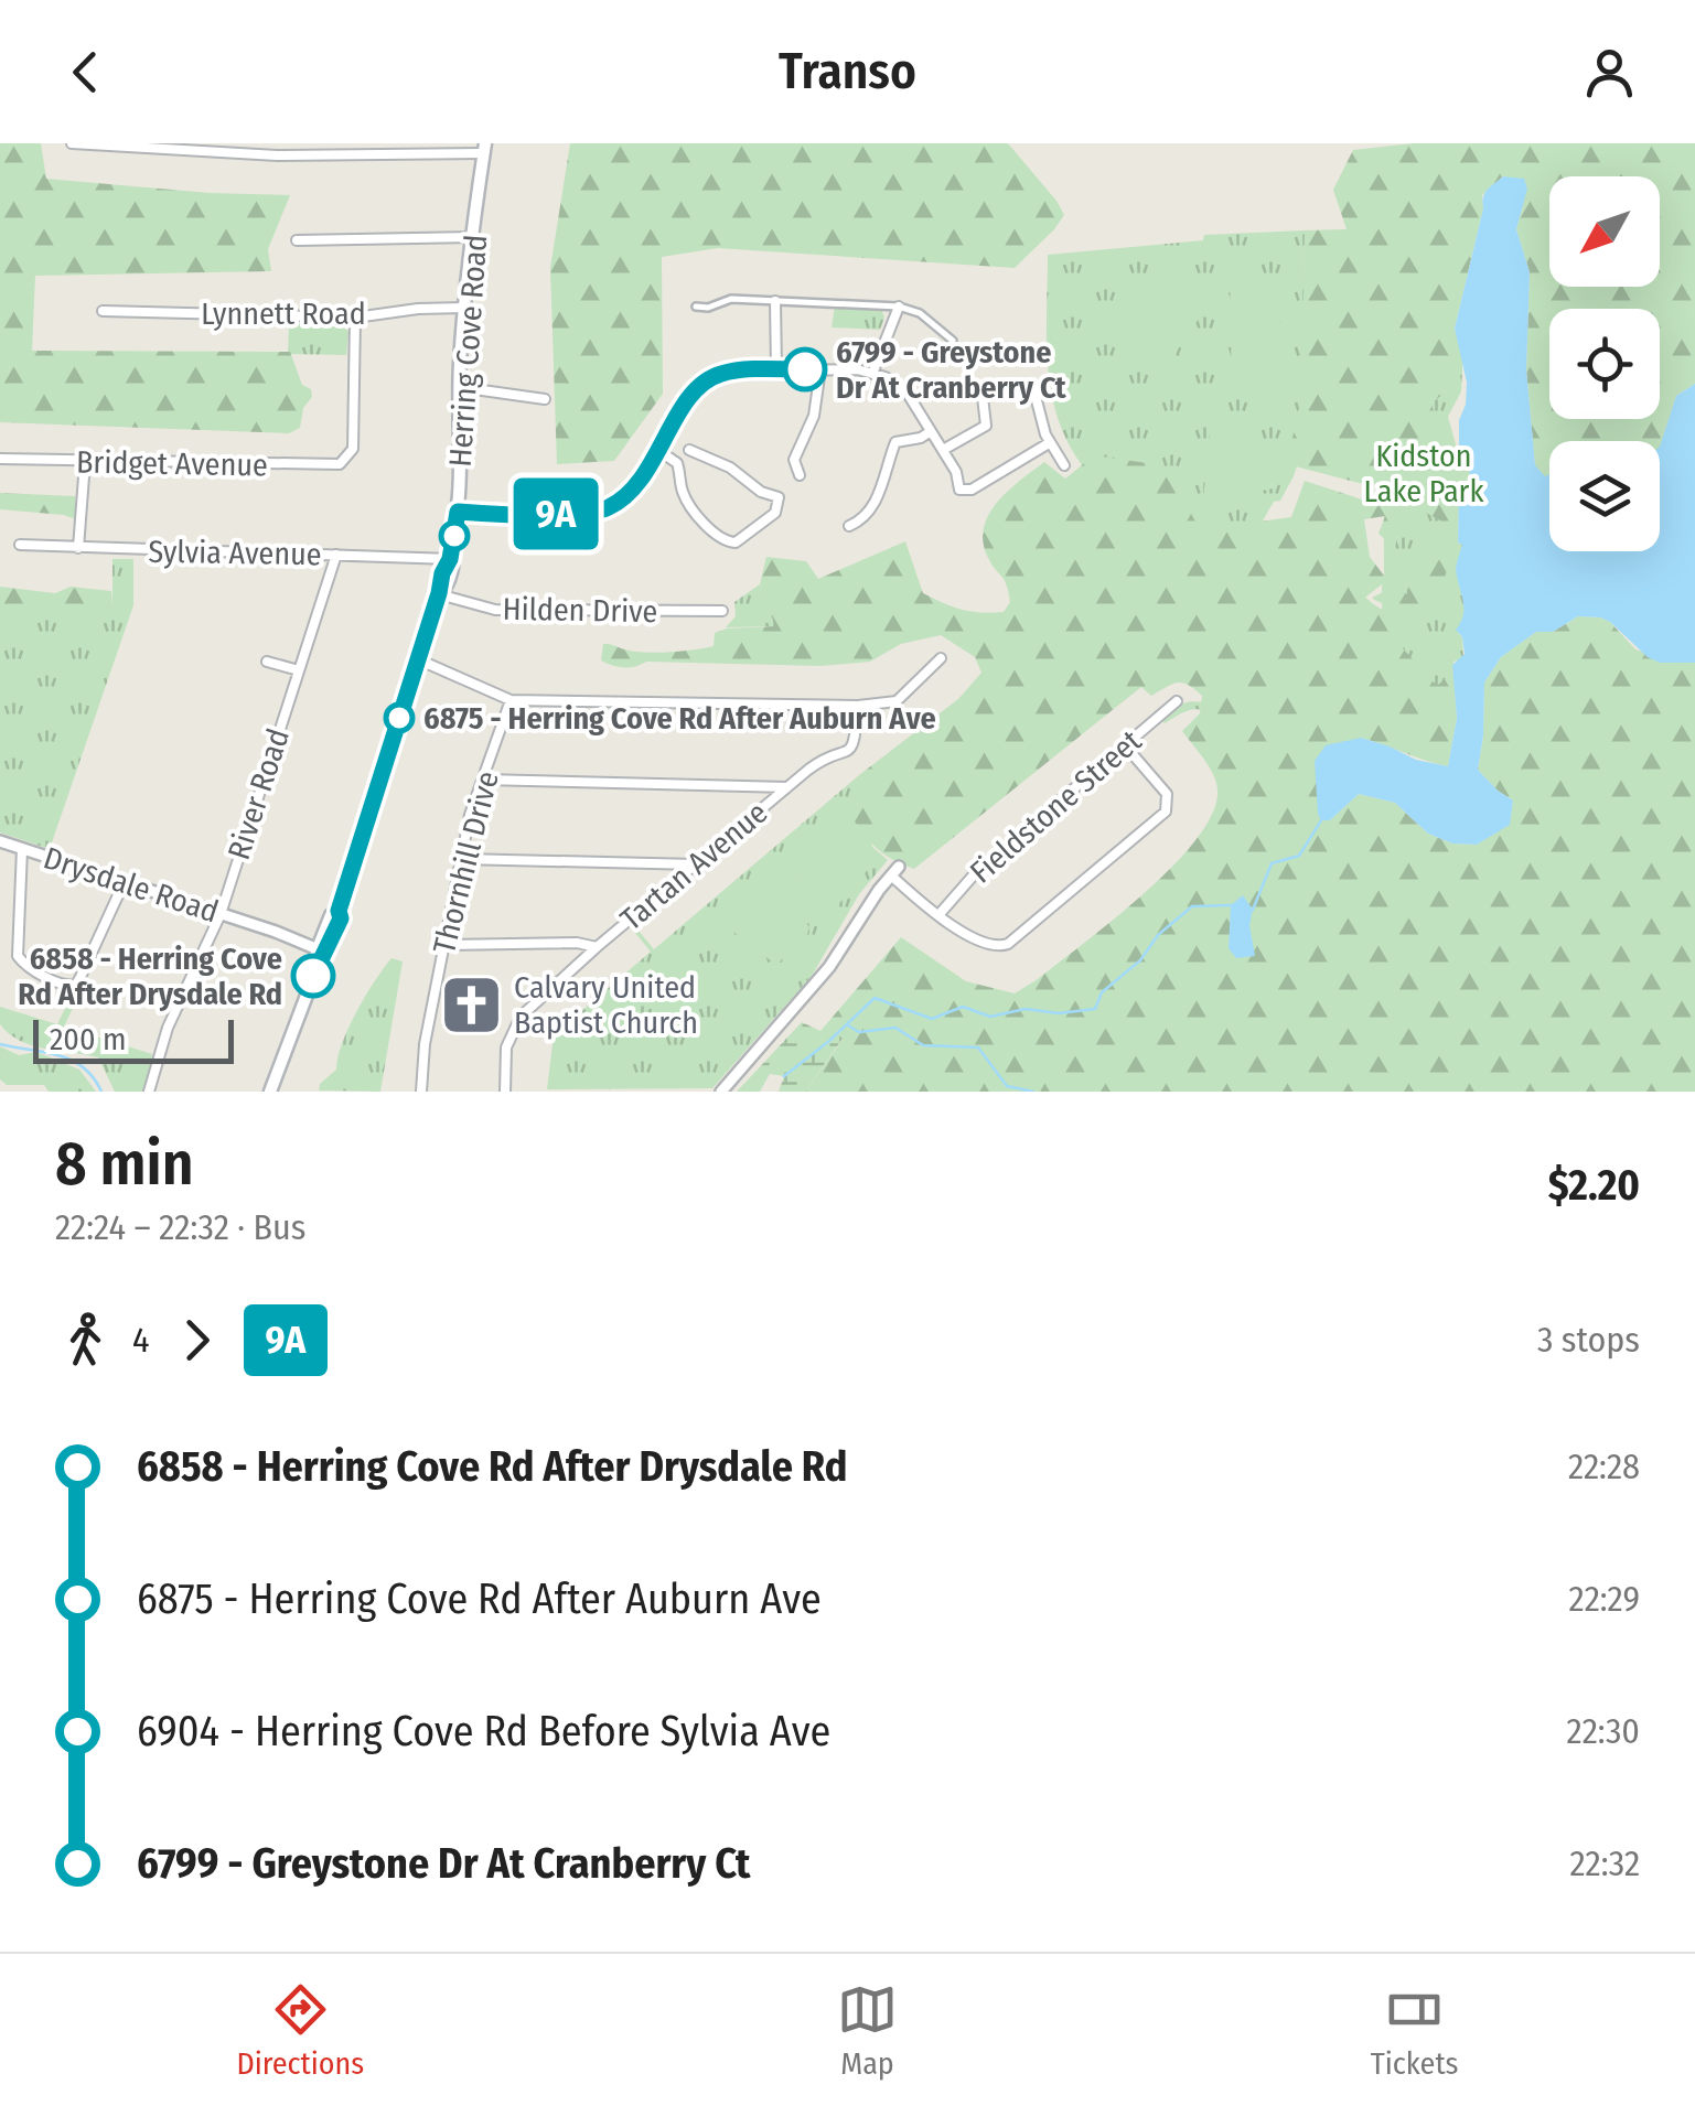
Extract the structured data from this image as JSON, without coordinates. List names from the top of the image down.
{
  "streets": {
    "main road": ["Herring Cove Road"],
    "street": [
      "Lynnett Road",
      "Bridget Avenue",
      "Sylvia Avenue",
      "Hilden Drive",
      "River Road",
      "Fieldstone Street",
      "Thornhill Drive",
      "Tartan Avenue",
      "Drysdale Road"
    ]
  },
  "crossings": [
    ["Lynnett Road", "Herring Cove Road"],
    ["Lynnett Road", "Bridget Avenue"],
    ["Herring Cove Road", "Sylvia Avenue"],
    ["Herring Cove Road", "Hilden Drive"],
    ["Herring Cove Road", "Drysdale Road"],
    ["Sylvia Avenue", "River Road"],
    ["River Road", "Drysdale Road"]
  ],
  "parks": ["Kidston Lake Park"],
  "places": {
    "other": ["6799 - Greystone Dr At Cranberry Ct", "6875 - Herring Cove Rd After Auburn Ave", "6858 - Herring Cove Rd After Drysdale Rd"],
    "church": ["Calvary United Baptist Church"]
  },
  "lines": ["bus line 9A"],
  "scale_bar": "200 m",
  "north": "bottom left",
  "page": {
    "header": "Transo",
    "on_map": "9A",
    "scale": "200 m",
    "heading": ["8 min", "22:24 – 22:32 · Bus", "$2.20"],
    "legs": ["4", "9A", "3 stops"],
    "list": [
      {
        "name": "6858 - Herring Cove Rd After Drysdale Rd",
        "value": "22:28"
      },
      {
        "name": "6875 - Herring Cove Rd After Auburn Ave",
        "value": "22:29"
      },
      {
        "name": "6904 - Herring Cove Rd Before Sylvia Ave",
        "value": "22:30"
      },
      {
        "name": "6799 - Greystone Dr At Cranberry Ct",
        "value": "22:32"
      }
    ],
    "tabs": ["Directions", "Map", "Tickets"]
  }
}
